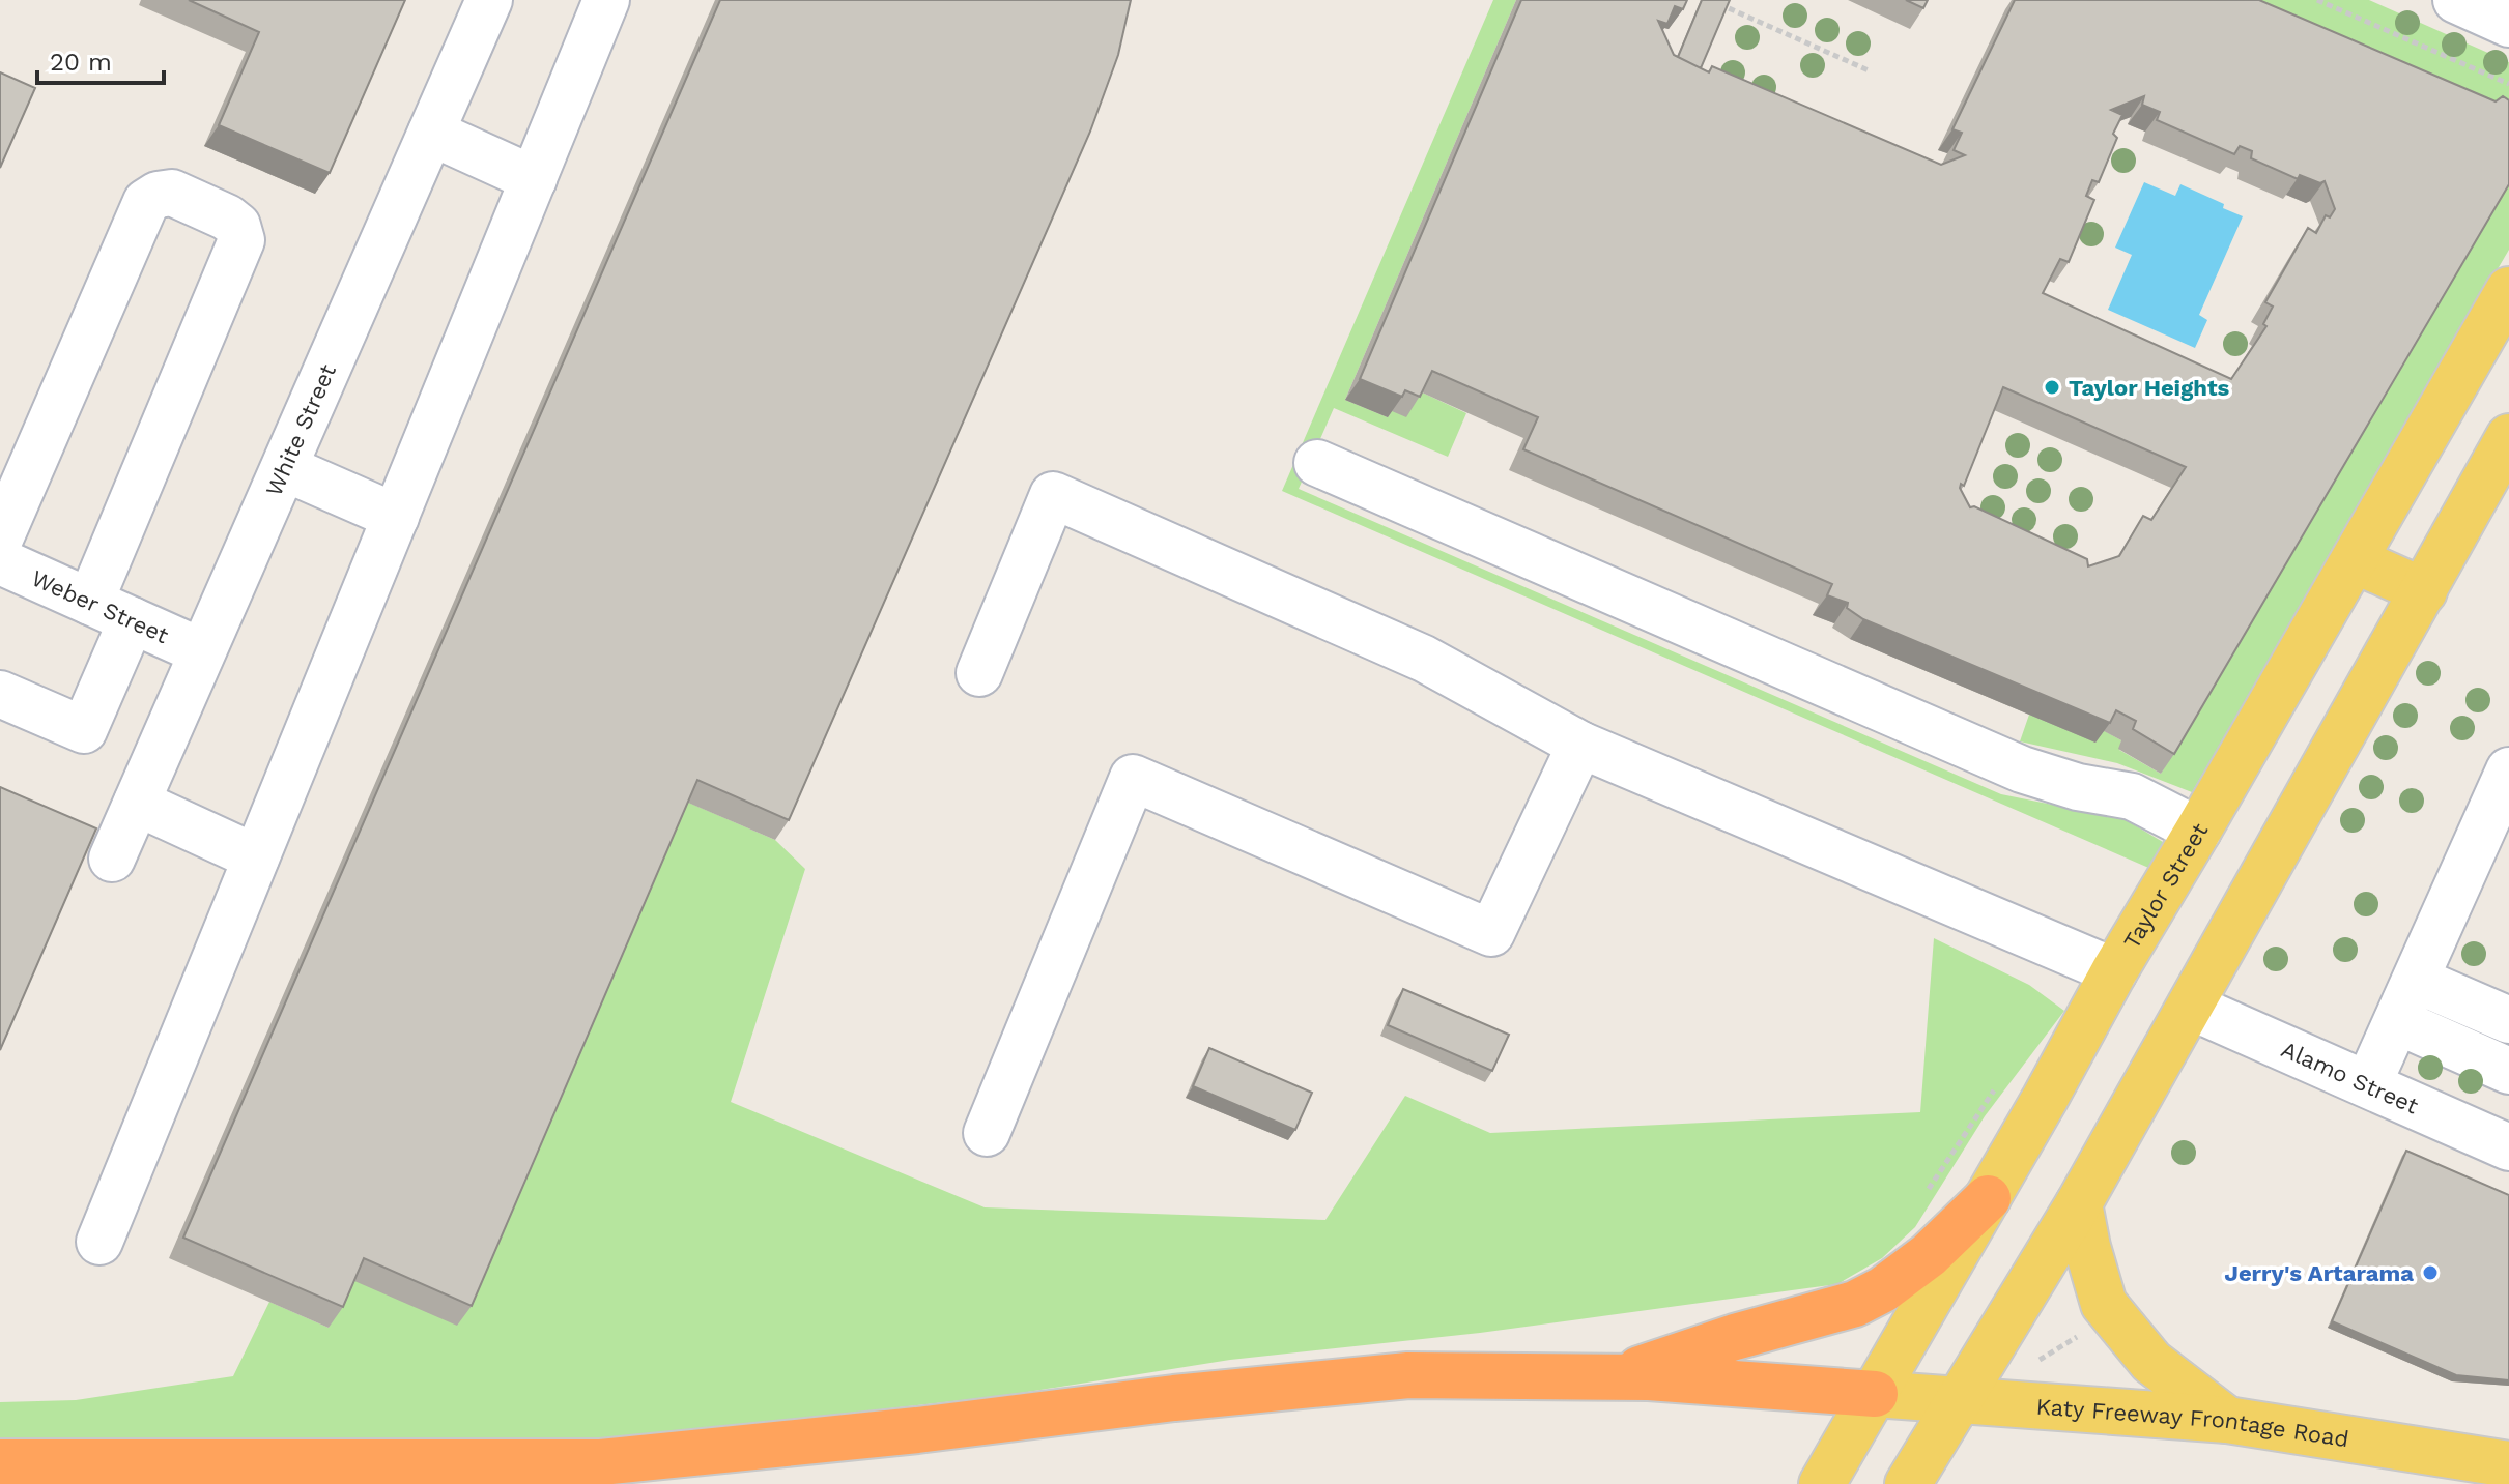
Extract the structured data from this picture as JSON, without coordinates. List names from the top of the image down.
{
  "streets": {
    "main road": ["Taylor Street", "Katy Freeway Frontage Road"],
    "street": ["White Street", "Weber Street", "Alamo Street"]
  },
  "crossings": [
    ["White Street", "Weber Street"],
    ["Taylor Street", "Katy Freeway Frontage Road"]
  ],
  "places": ["Taylor Heights", "Jerry's Artarama"],
  "scale_bar": "20 m"
}
